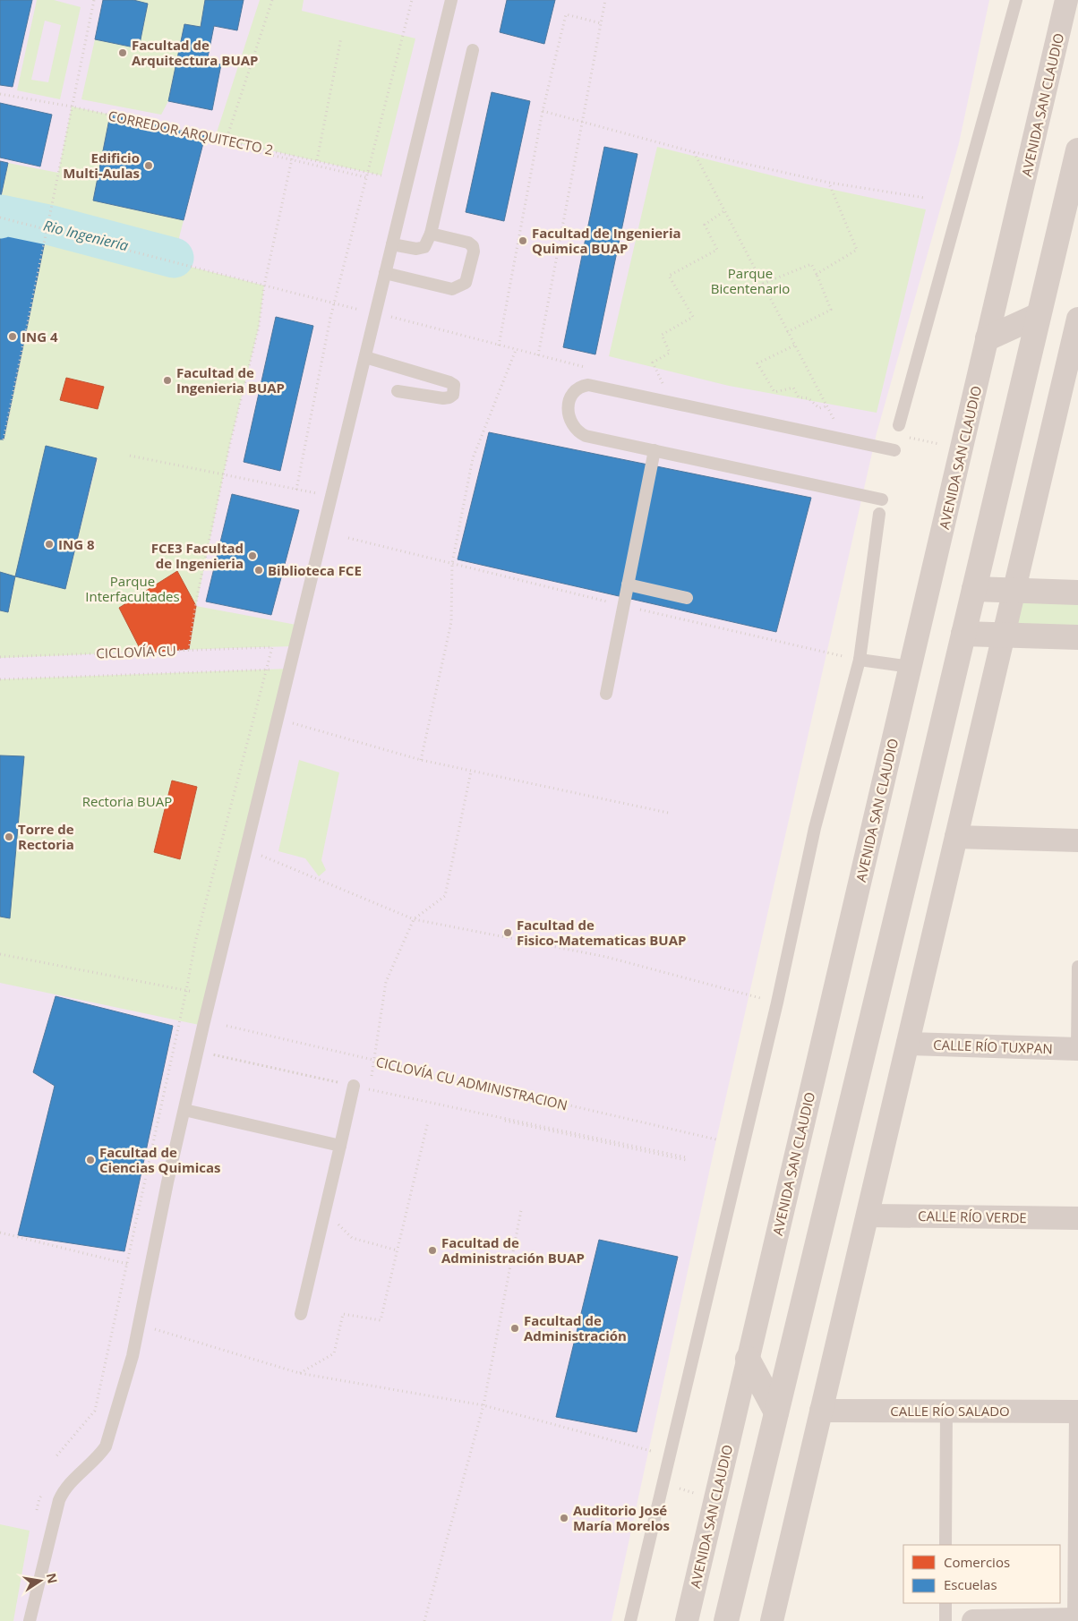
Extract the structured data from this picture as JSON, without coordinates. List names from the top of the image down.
{
  "streets": {
    "street": [
      "AVENIDA SAN CLAUDIO",
      "CALLE RÍO TUXPAN",
      "CALLE RÍO VERDE",
      "CALLE RÍO SALADO"
    ],
    "path": ["CORREDOR ARQUITECTO 2", "CICLOVÍA CU", "CICLOVÍA CU ADMINISTRACION"]
  },
  "water": ["Rio Ingeniería"],
  "parks": ["Parque Bicentenario", "Parque Interfacultades", "Rectoria BUAP"],
  "places": [
    "Facultad de Arquitectura BUAP",
    "Edificio Multi-Aulas",
    "Facultad de Ingenieria Quimica BUAP",
    "ING 4",
    "Facultad de Ingenieria BUAP",
    "ING 8",
    "FCE3 Facultad de Ingenieria",
    "Biblioteca FCE",
    "Torre de Rectoria",
    "Facultad de Fisico-Matematicas BUAP",
    "Facultad de Ciencias Quimicas",
    "Facultad de Administración BUAP",
    "Facultad de Administración",
    "Auditorio José María Morelos"
  ],
  "legend": ["Comercios", "Escuelas"],
  "north": "right"
}
